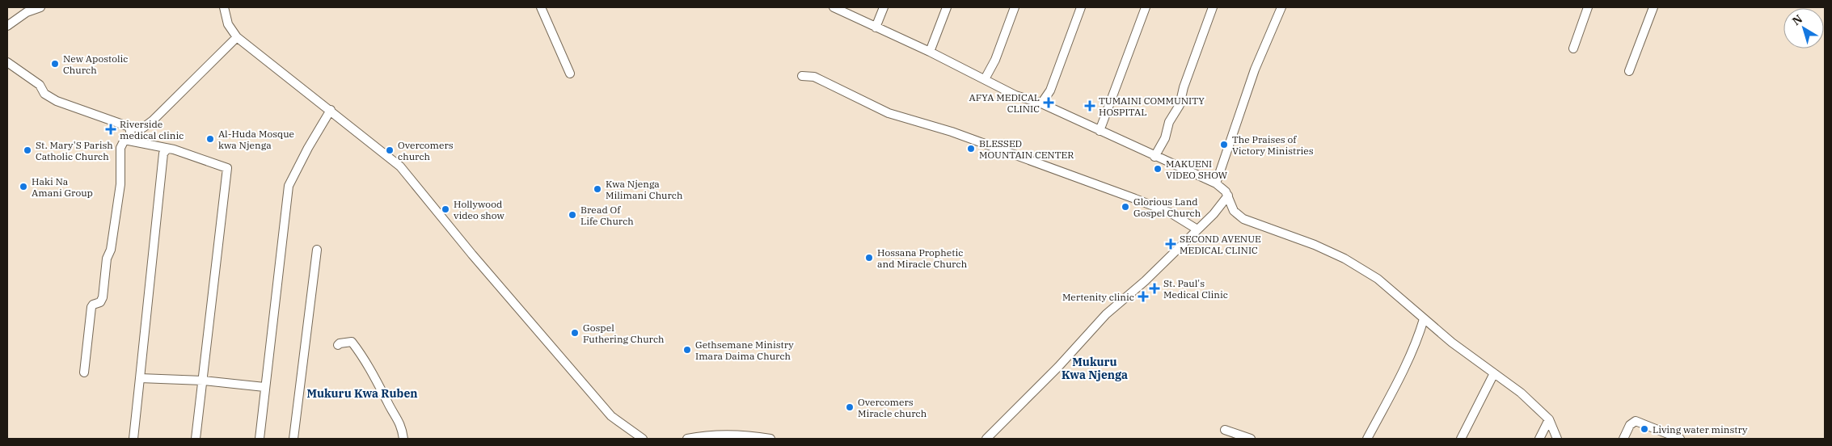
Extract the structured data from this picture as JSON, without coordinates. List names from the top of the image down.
{
  "districts": ["Mukuru Kwa Njenga", "Mukuru Kwa Ruben"],
  "places": {
    "other": [
      "New Apostolic Church",
      "Al-Huda Mosque kwa Njenga",
      "The Praises of Victory Ministries",
      "BLESSED MOUNTAIN CENTER",
      "St. Mary'S Parish Catholic Church",
      "Overcomers church",
      "MAKUENI VIDEO SHOW",
      "Haki Na Amani Group",
      "Kwa Njenga Milimani Church",
      "Glorious Land Gospel Church",
      "Hollywood video show",
      "Bread Of Life Church",
      "Hossana Prophetic and Miracle Church",
      "Gospel Futhering Church",
      "Gethsemane Ministry Imara Daima Church",
      "Overcomers Miracle church",
      "Living water minstry"
    ],
    "health": [
      "AFYA MEDICAL CLINIC",
      "TUMAINI COMMUNITY HOSPITAL",
      "Riverside medical clinic",
      "SECOND AVENUE MEDICAL CLINIC",
      "St. Paul's Medical Clinic",
      "Mertenity clinic"
    ]
  },
  "north": "top left"
}
